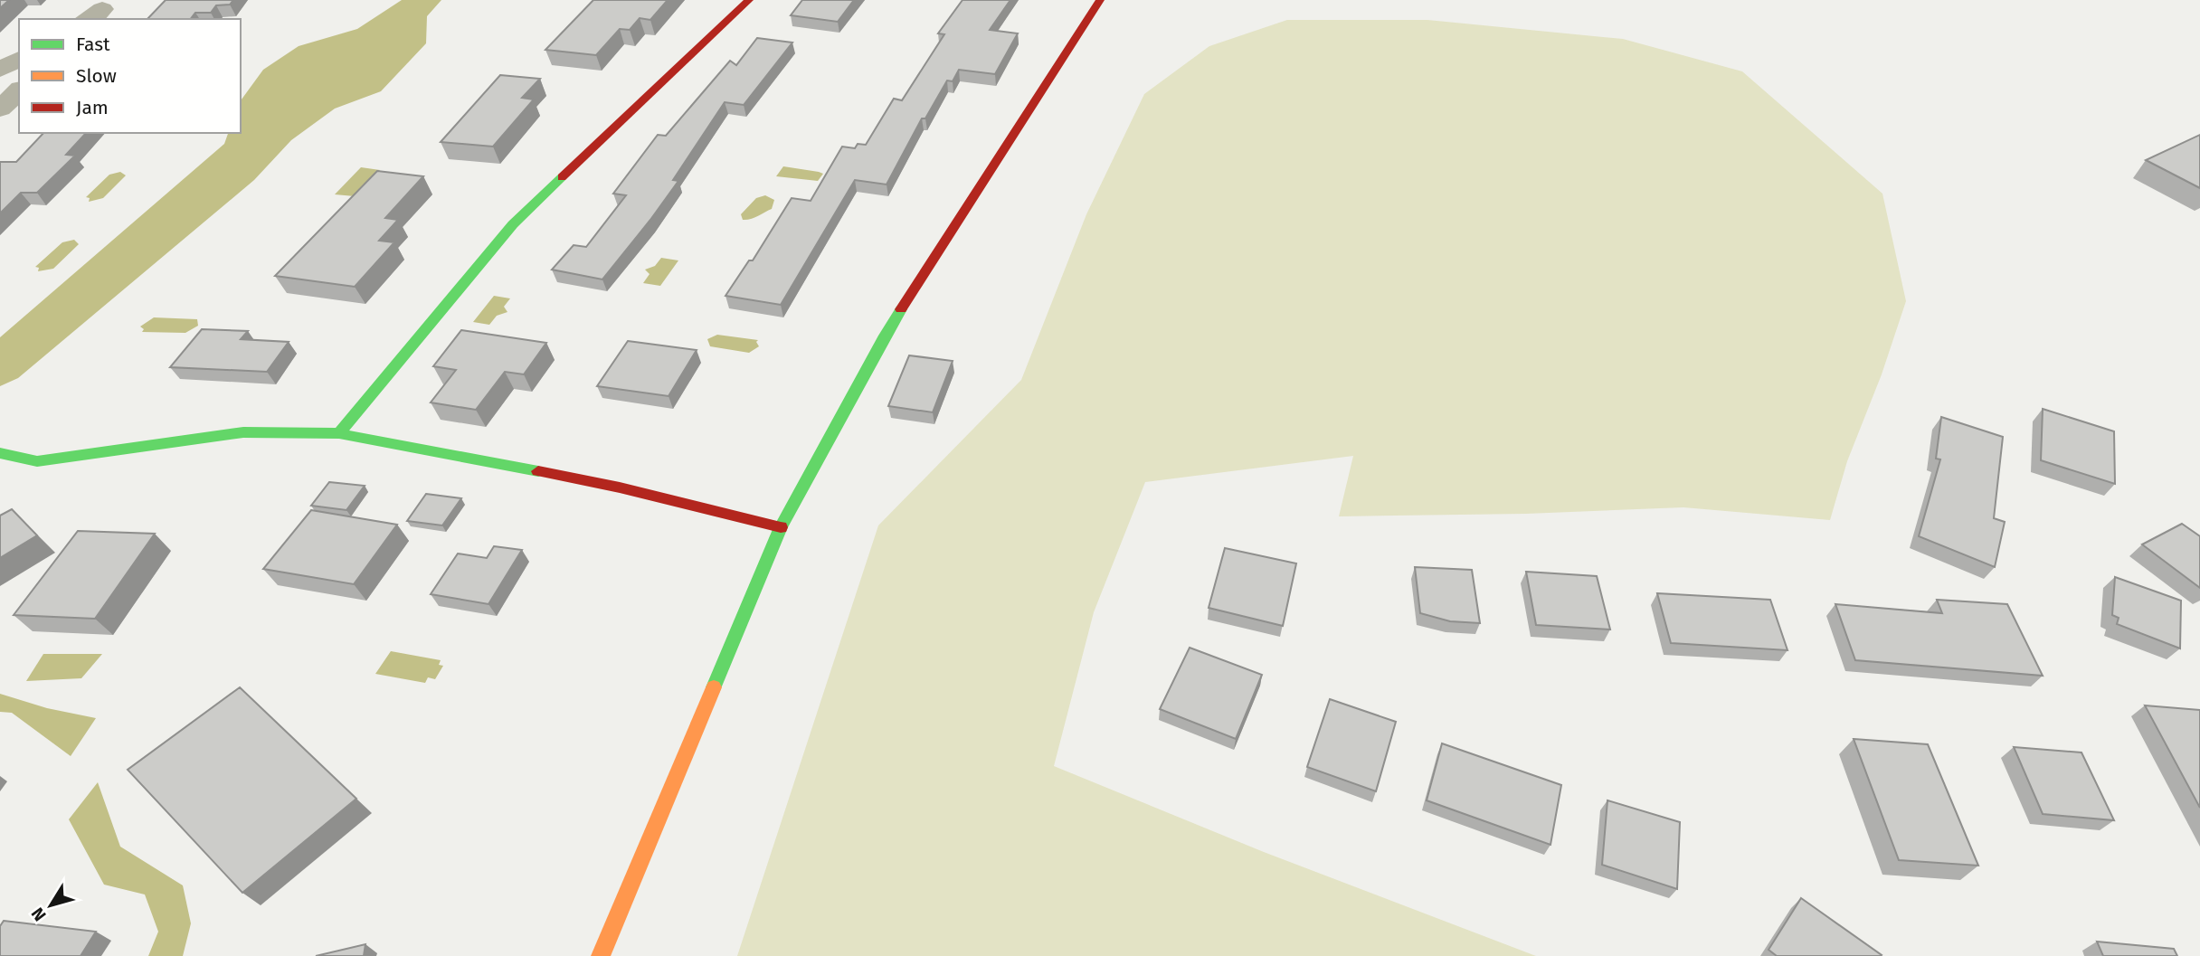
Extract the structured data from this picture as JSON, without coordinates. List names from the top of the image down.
{
  "legend": ["Fast", "Slow", "Jam"],
  "north": "bottom left"
}
